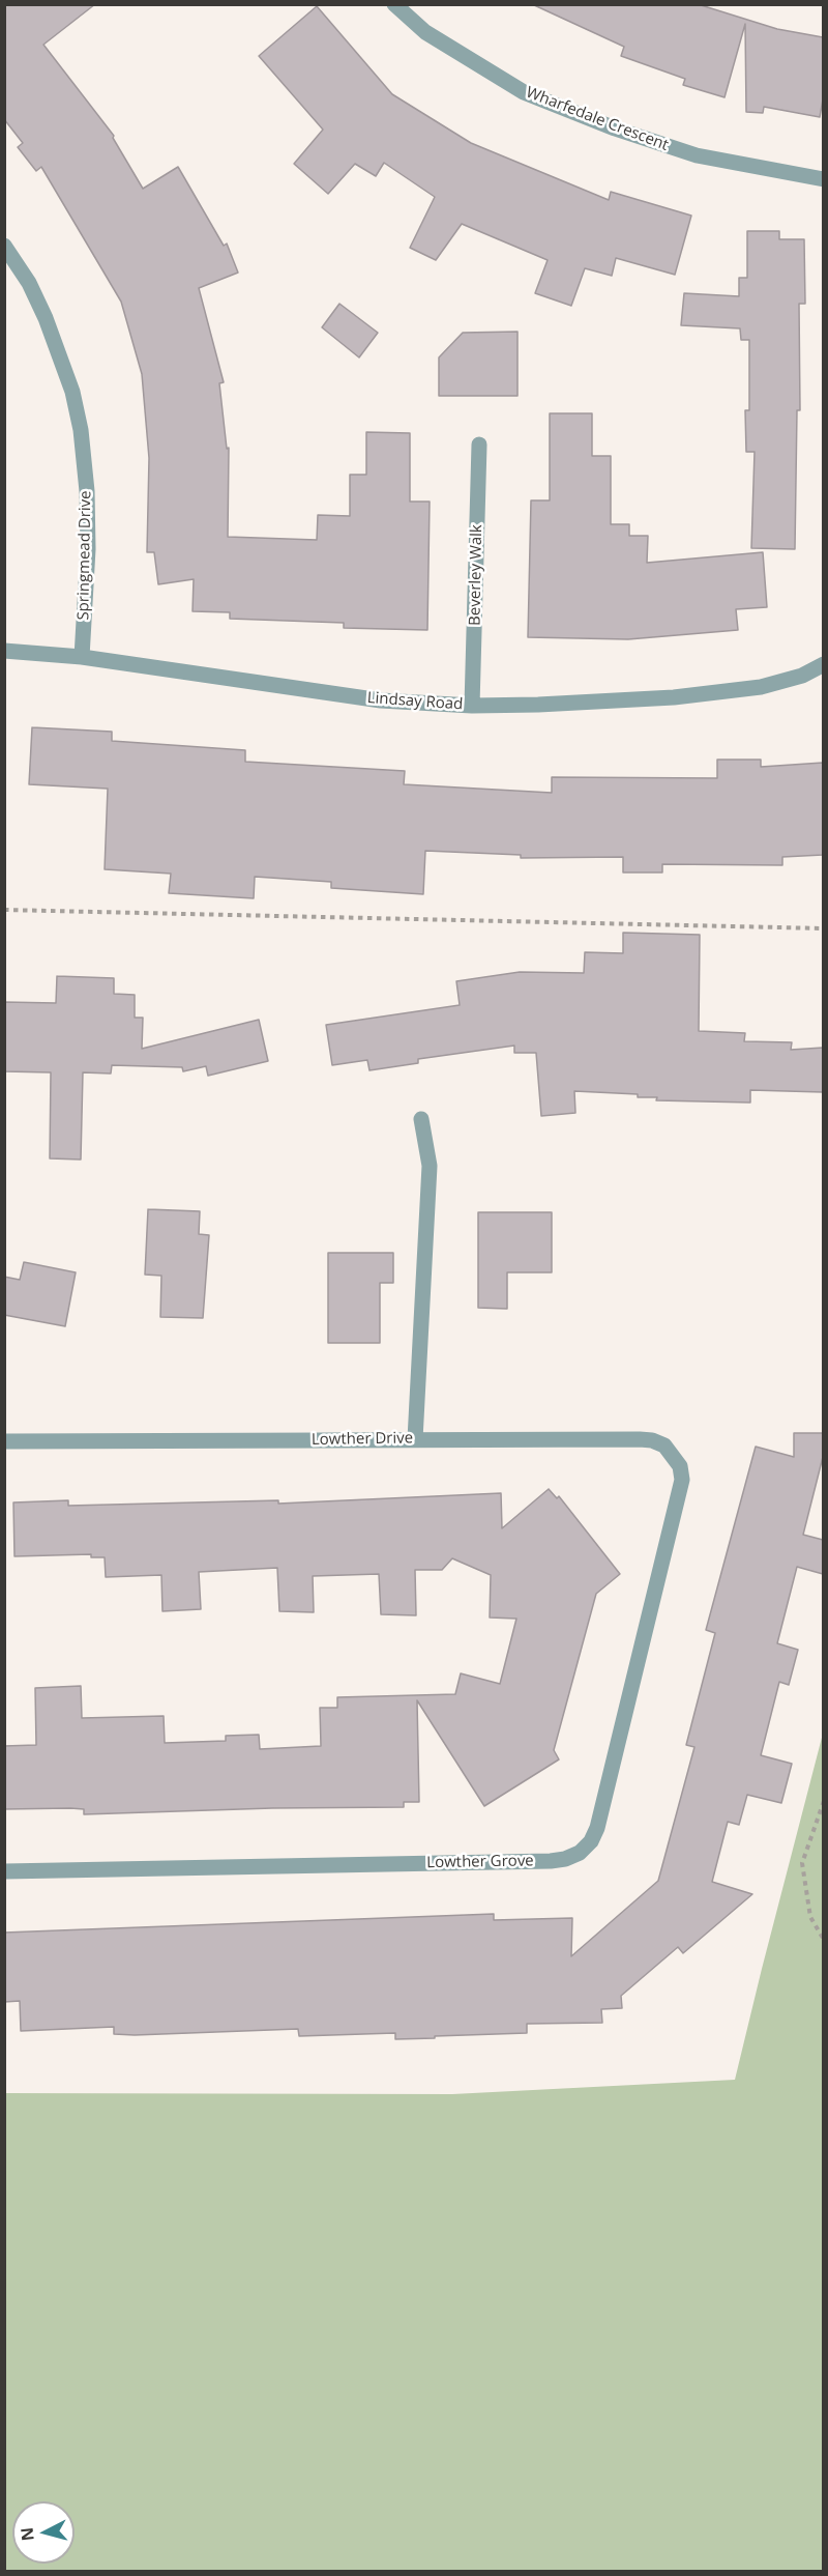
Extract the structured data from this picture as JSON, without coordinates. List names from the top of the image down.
{
  "streets": {
    "street": [
      "Wharfedale Crescent",
      "Springmead Drive",
      "Beverley Walk",
      "Lindsay Road",
      "Lowther Drive",
      "Lowther Grove"
    ]
  },
  "crossings": [
    ["Springmead Drive", "Lindsay Road"],
    ["Beverley Walk", "Lindsay Road"],
    ["Lowther Drive", "Lowther Grove"]
  ],
  "north": "left"
}
